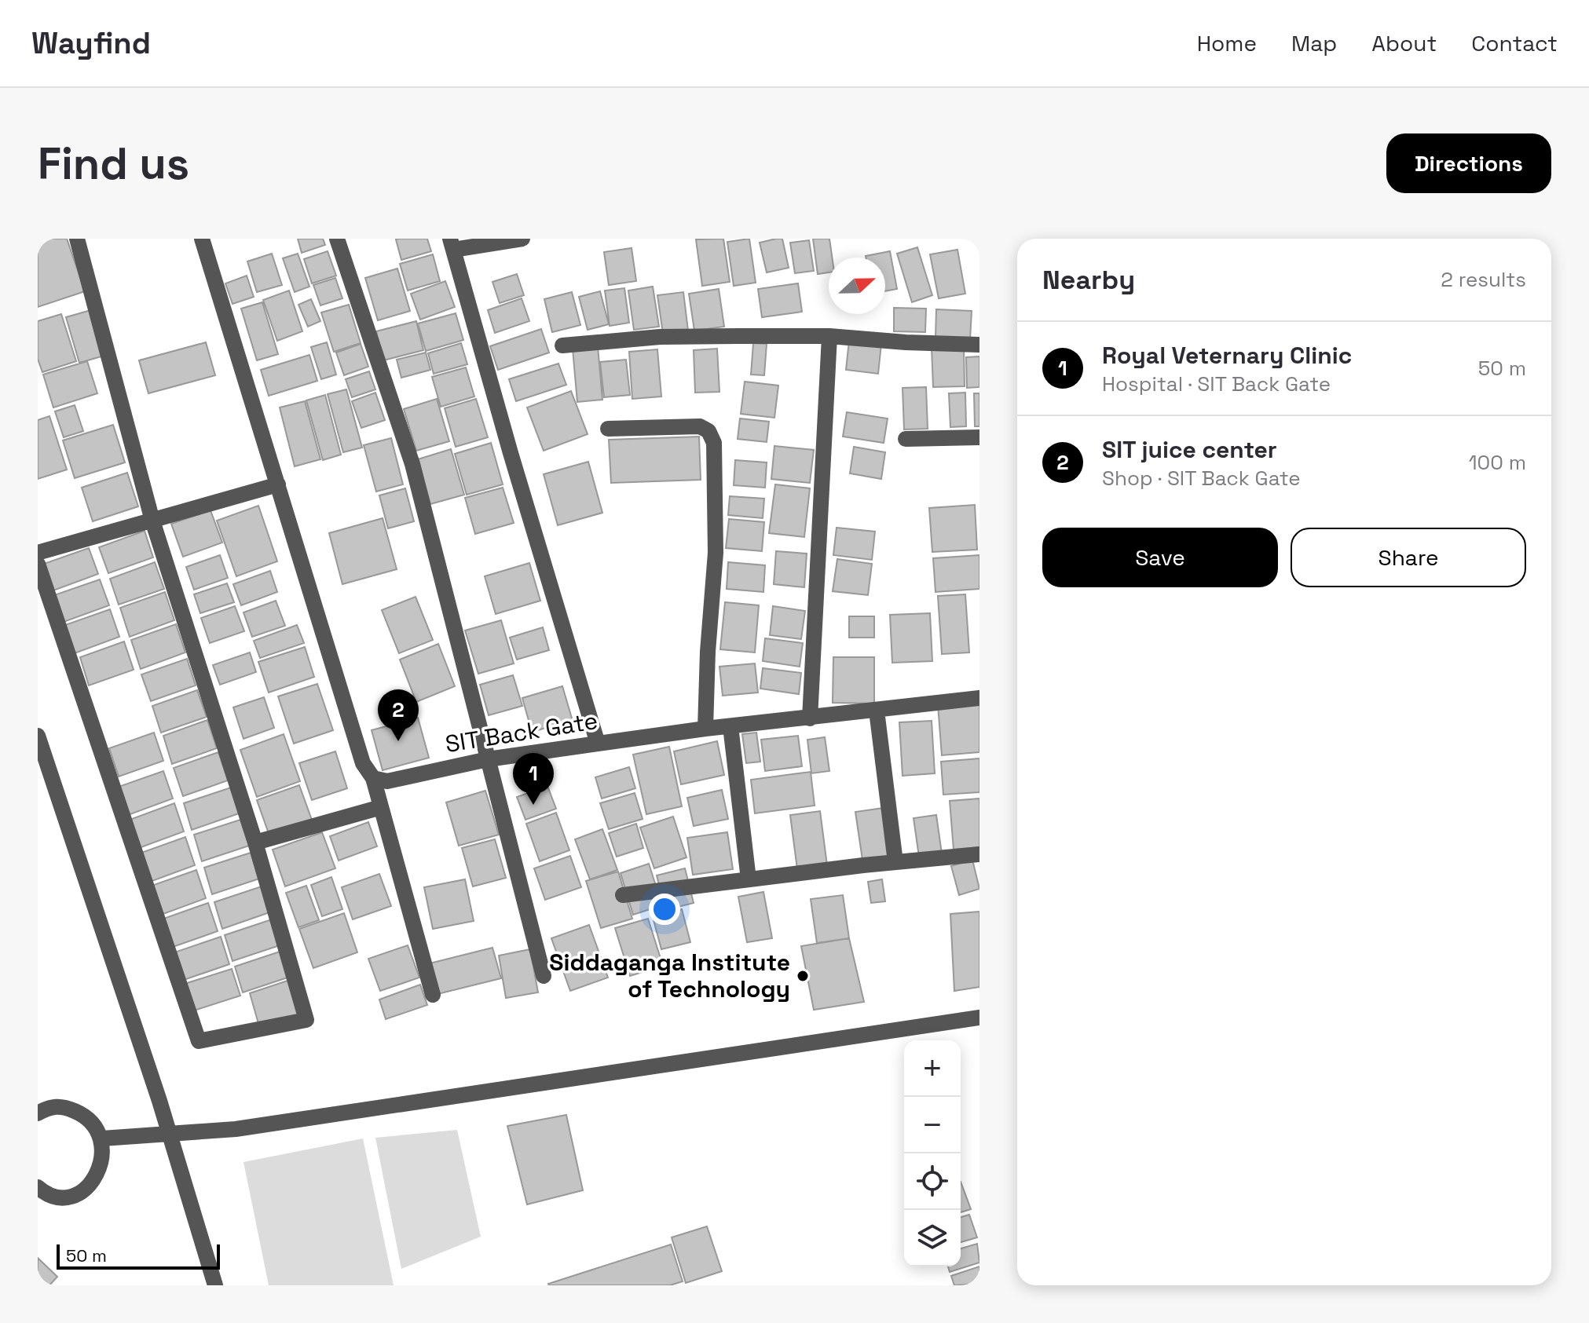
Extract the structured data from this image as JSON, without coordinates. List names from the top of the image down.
{
  "streets": {
    "street": ["SIT Back Gate"]
  },
  "places": ["Siddaganga Institute of Technology"],
  "scale_bar": "50 m",
  "north": "right",
  "page": {
    "header": "Wayfind",
    "nav": [
      "Home",
      "Map",
      "About",
      "Contact"
    ],
    "buttons": [
      "Directions",
      ["Save", "Share"]
    ],
    "title": "Find us",
    "heading": ["Nearby", "2 results"],
    "list": [
      {
        "mark": "1",
        "name": "Royal Veternary Clinic",
        "note": "Hospital · SIT Back Gate",
        "value": "50 m"
      },
      {
        "mark": "2",
        "name": "SIT juice center",
        "note": "Shop · SIT Back Gate",
        "value": "100 m"
      }
    ],
    "pins": ["2", "1"],
    "map_buttons": ["+", "−"],
    "scale": "50 m"
  }
}
